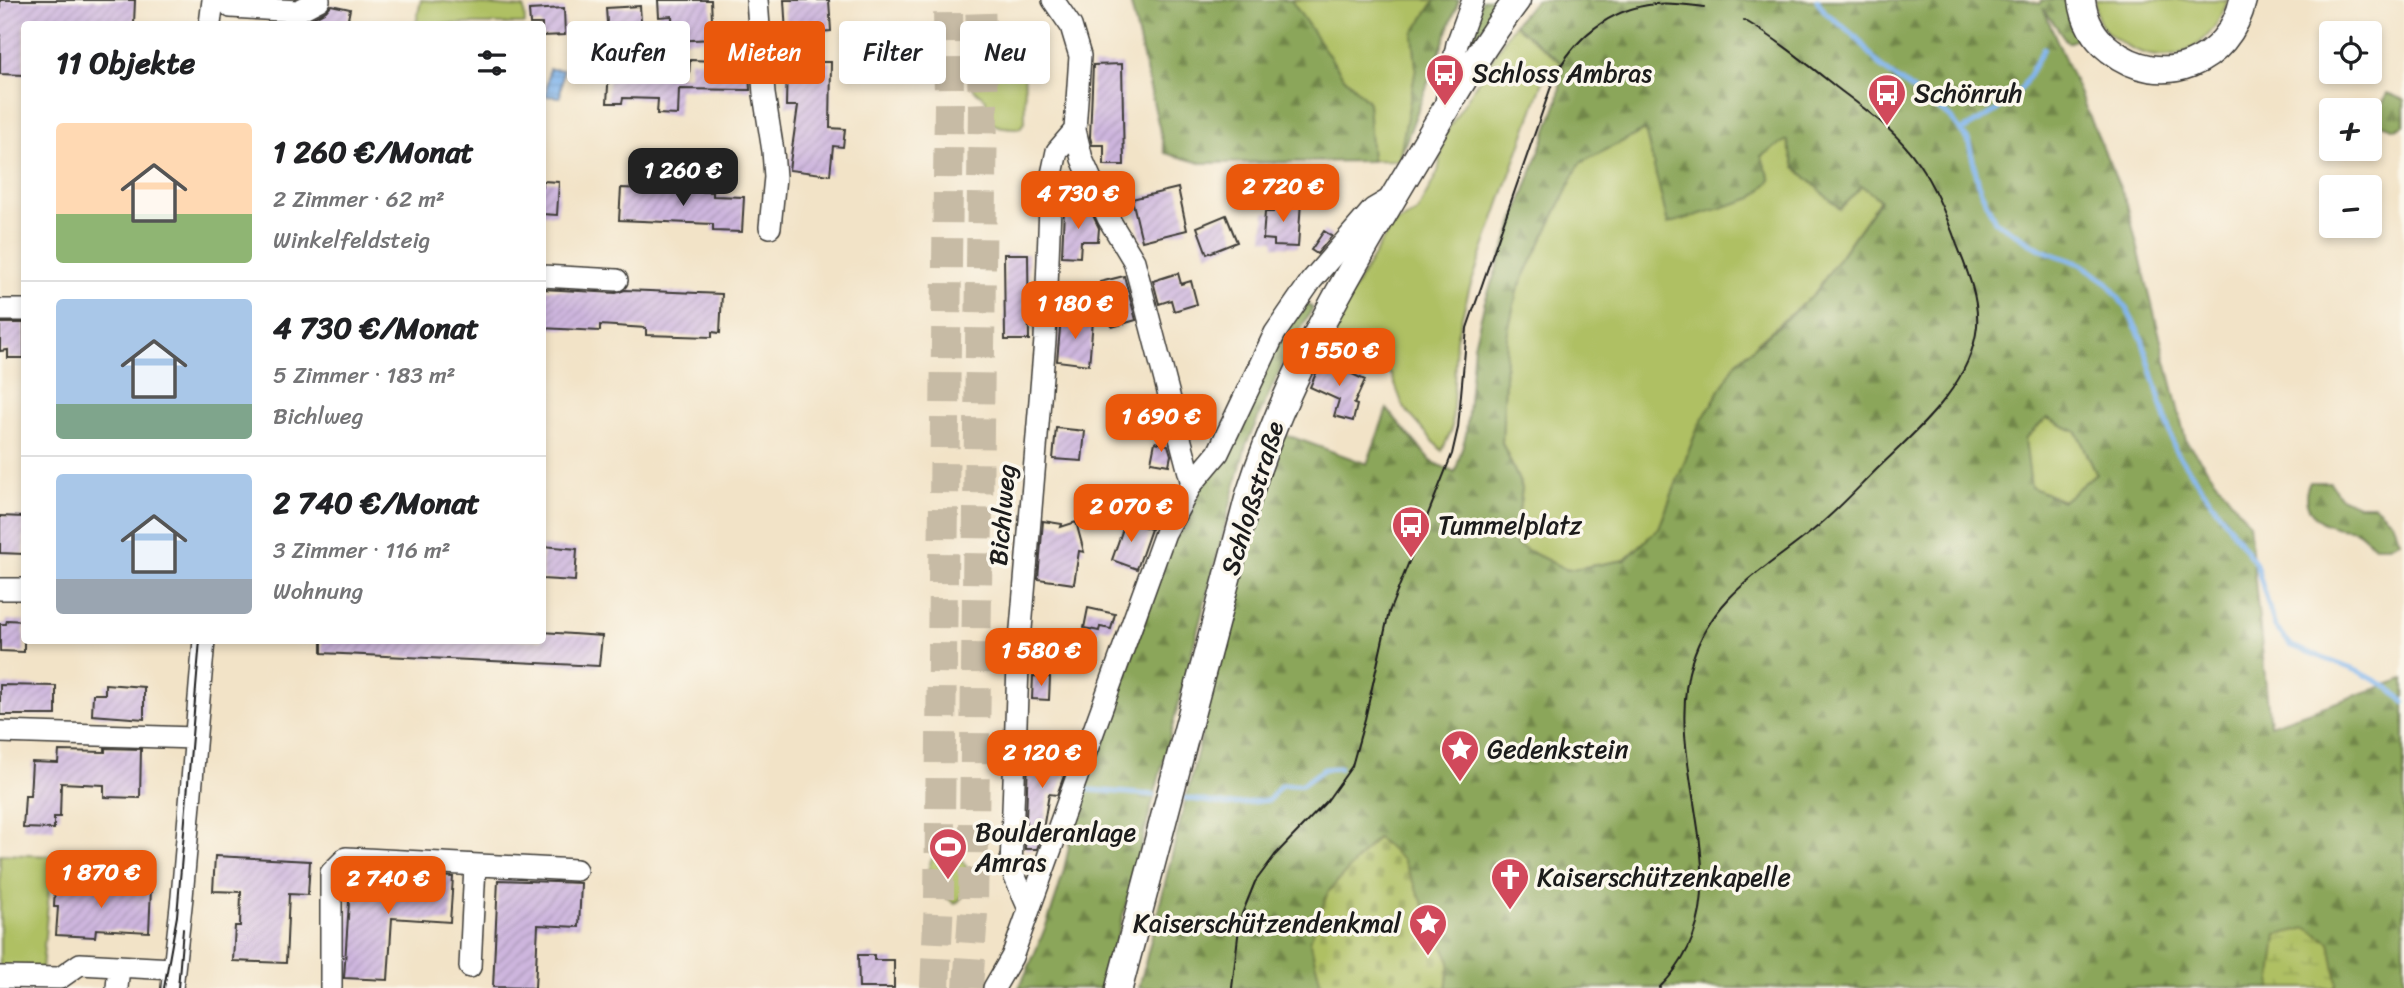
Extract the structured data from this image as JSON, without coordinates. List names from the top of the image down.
{
  "streets": {
    "main road": ["Schloßstraße"],
    "street": ["Bichlweg"]
  },
  "places": {
    "bus stop": ["Schloss Ambras", "Schönruh", "Tummelplatz"],
    "place": ["Gedenkstein", "Kaiserschützendenkmal"],
    "sports": ["Boulderanlage Amras"],
    "church": ["Kaiserschützenkapelle"]
  },
  "page": {
    "map_buttons": ["+", "−"],
    "chip": [
      "Kaufen",
      "Mieten",
      "Filter",
      "Neu"
    ],
    "heading": "11 Objekte",
    "list": [
      {
        "name": "1 260 €/Monat",
        "note": "2 Zimmer · 62 m² · Winkelfeldsteig"
      },
      {
        "name": "4 730 €/Monat",
        "note": "5 Zimmer · 183 m² · Bichlweg"
      },
      {
        "name": "2 740 €/Monat",
        "note": "3 Zimmer · 116 m² · Wohnung"
      }
    ],
    "price": [
      "1 260 €",
      "2 720 €",
      "4 730 €",
      "1 180 €",
      "1 550 €",
      "1 690 €",
      "2 070 €",
      "1 580 €",
      "2 120 €",
      "1 870 €",
      "2 740 €"
    ]
  }
}
